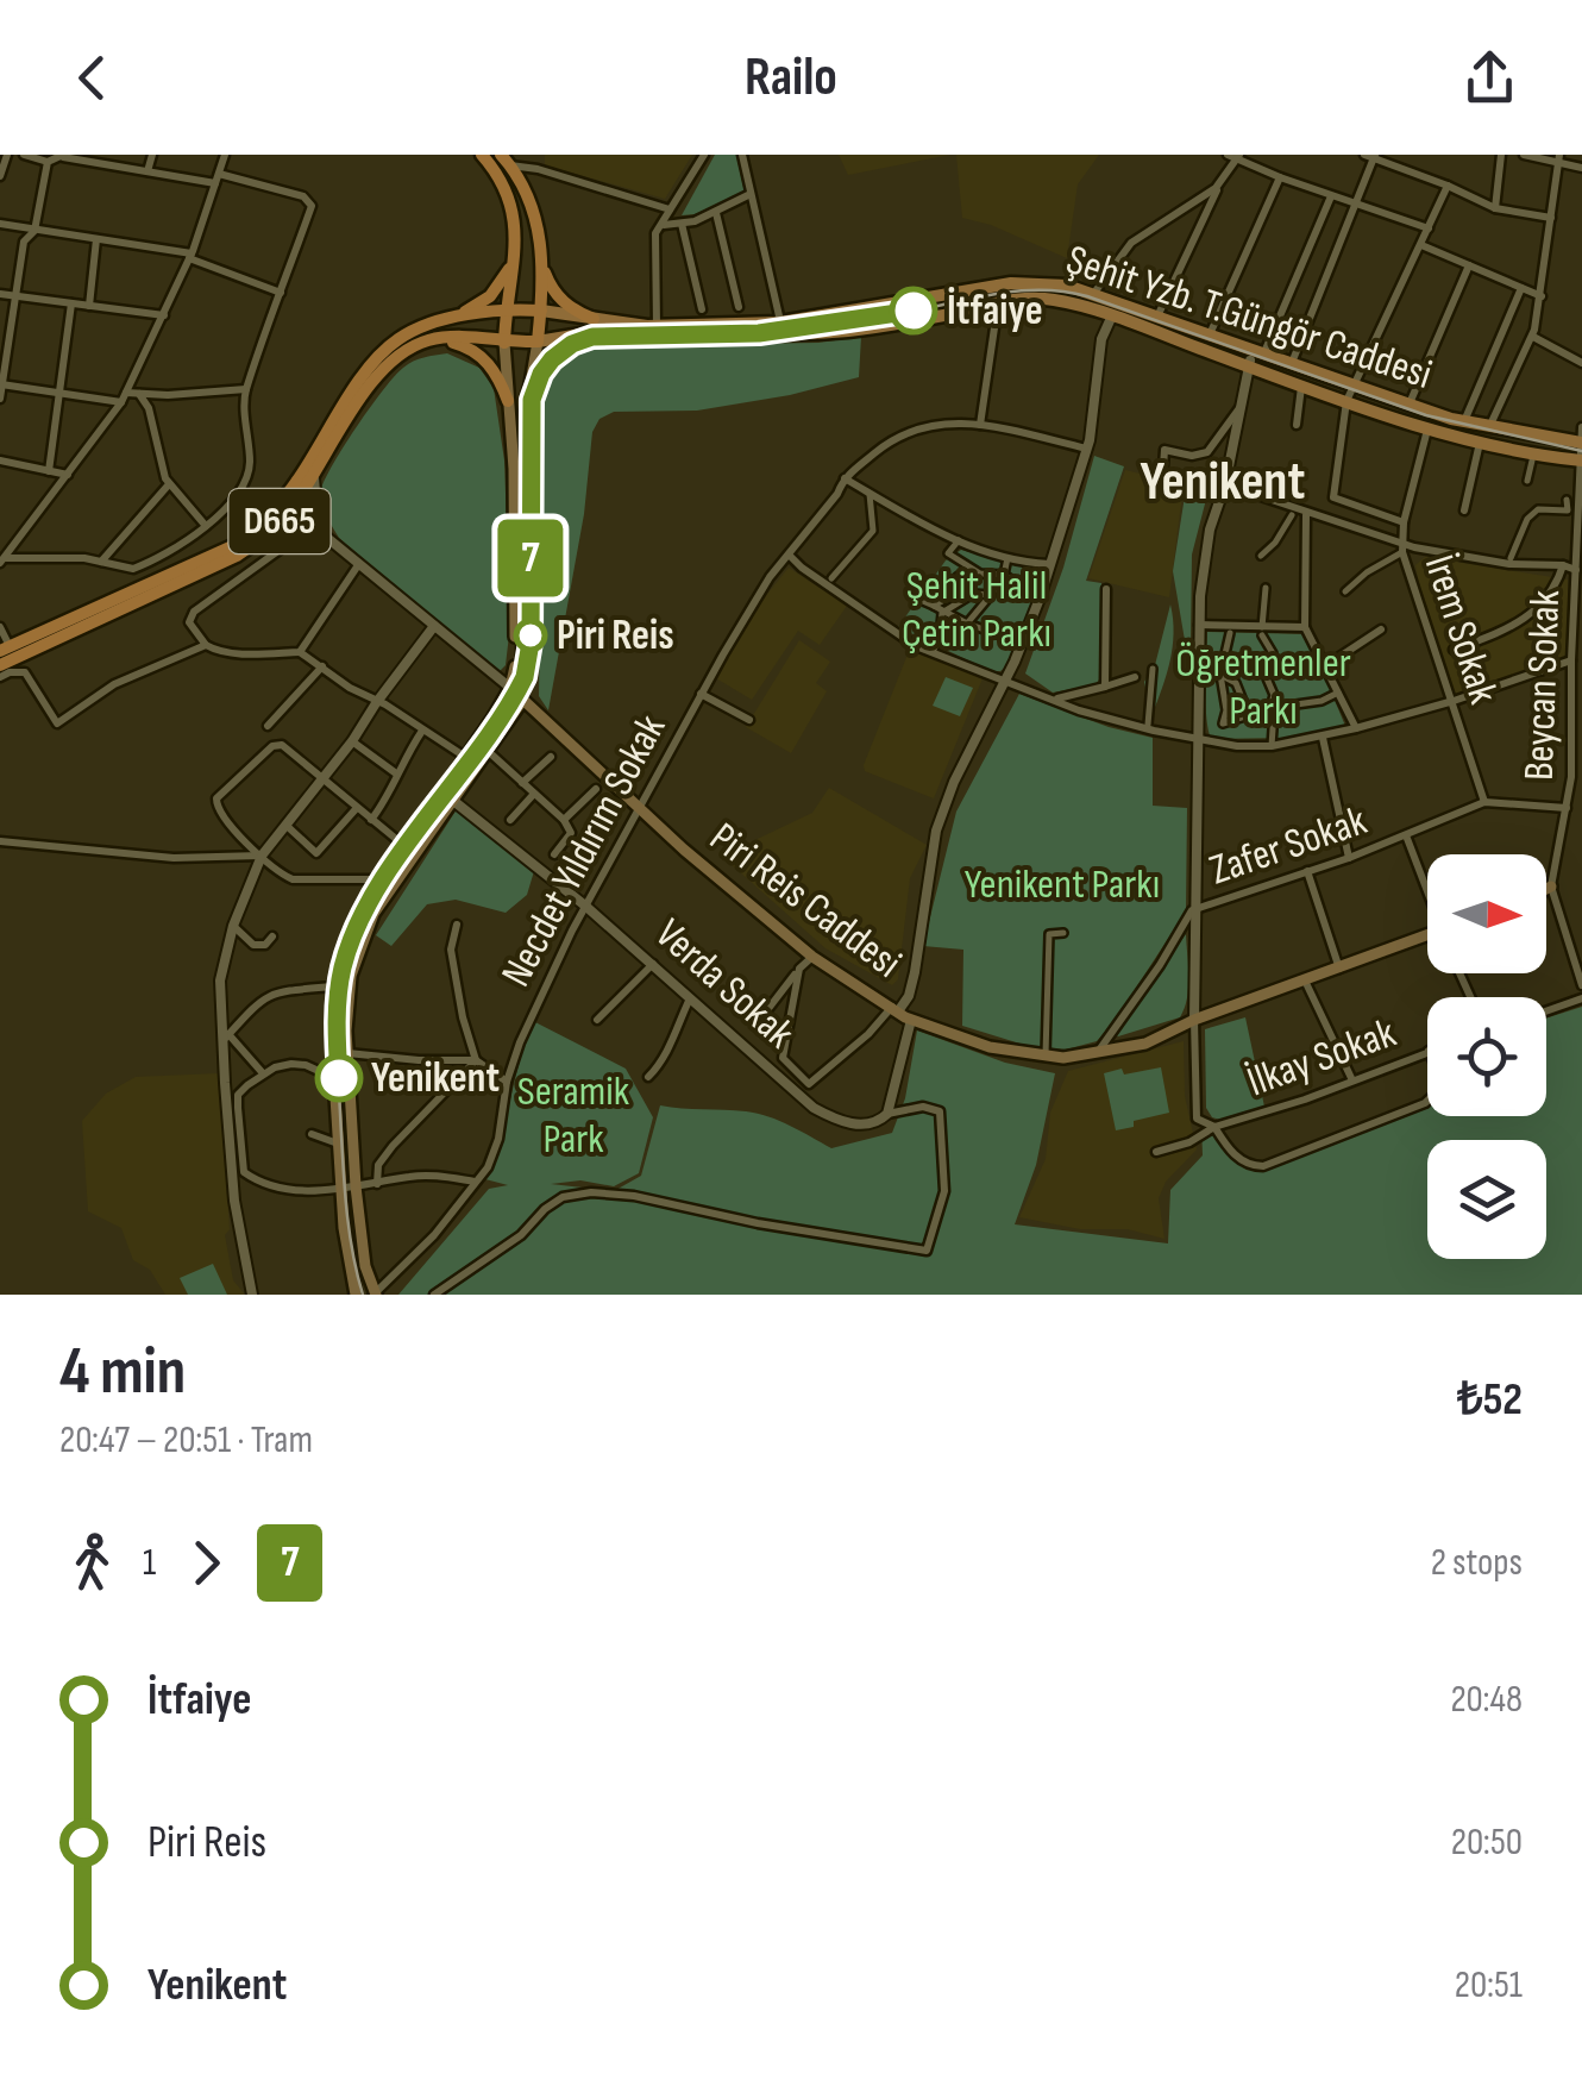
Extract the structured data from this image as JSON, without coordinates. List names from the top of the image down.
{
  "streets": {
    "highway": ["D665"],
    "main road": ["Şehit Yzb. T.Güngör Caddesi", "Piri Reis Caddesi"],
    "street": [
      "İrem Sokak",
      "Beycan Sokak",
      "Zafer Sokak",
      "Necdet Yıldırım Sokak",
      "Verda Sokak",
      "İlkay Sokak"
    ]
  },
  "crossings": [
    ["Şehit Yzb. T.Güngör Caddesi", "İrem Sokak"],
    ["Şehit Yzb. T.Güngör Caddesi", "Beycan Sokak"],
    ["İrem Sokak", "Zafer Sokak"],
    ["Beycan Sokak", "Zafer Sokak"],
    ["Zafer Sokak", "Piri Reis Caddesi"],
    ["Necdet Yıldırım Sokak", "Piri Reis Caddesi"],
    ["Necdet Yıldırım Sokak", "Verda Sokak"],
    ["Piri Reis Caddesi", "İlkay Sokak"]
  ],
  "districts": ["Yenikent"],
  "parks": [
    "Şehit Halil Çetin Parkı",
    "Öğretmenler Parkı",
    "Yenikent Parkı",
    "Seramik Park"
  ],
  "places": ["İtfaiye", "Piri Reis", "Yenikent"],
  "lines": ["tram line 7"],
  "north": "right",
  "page": {
    "header": "Railo",
    "on_map": "7",
    "heading": ["4 min", "20:47 – 20:51 · Tram", "₺52"],
    "legs": ["1", "7", "2 stops"],
    "list": [
      {
        "name": "İtfaiye",
        "value": "20:48"
      },
      {
        "name": "Piri Reis",
        "value": "20:50"
      },
      {
        "name": "Yenikent",
        "value": "20:51"
      }
    ]
  }
}
